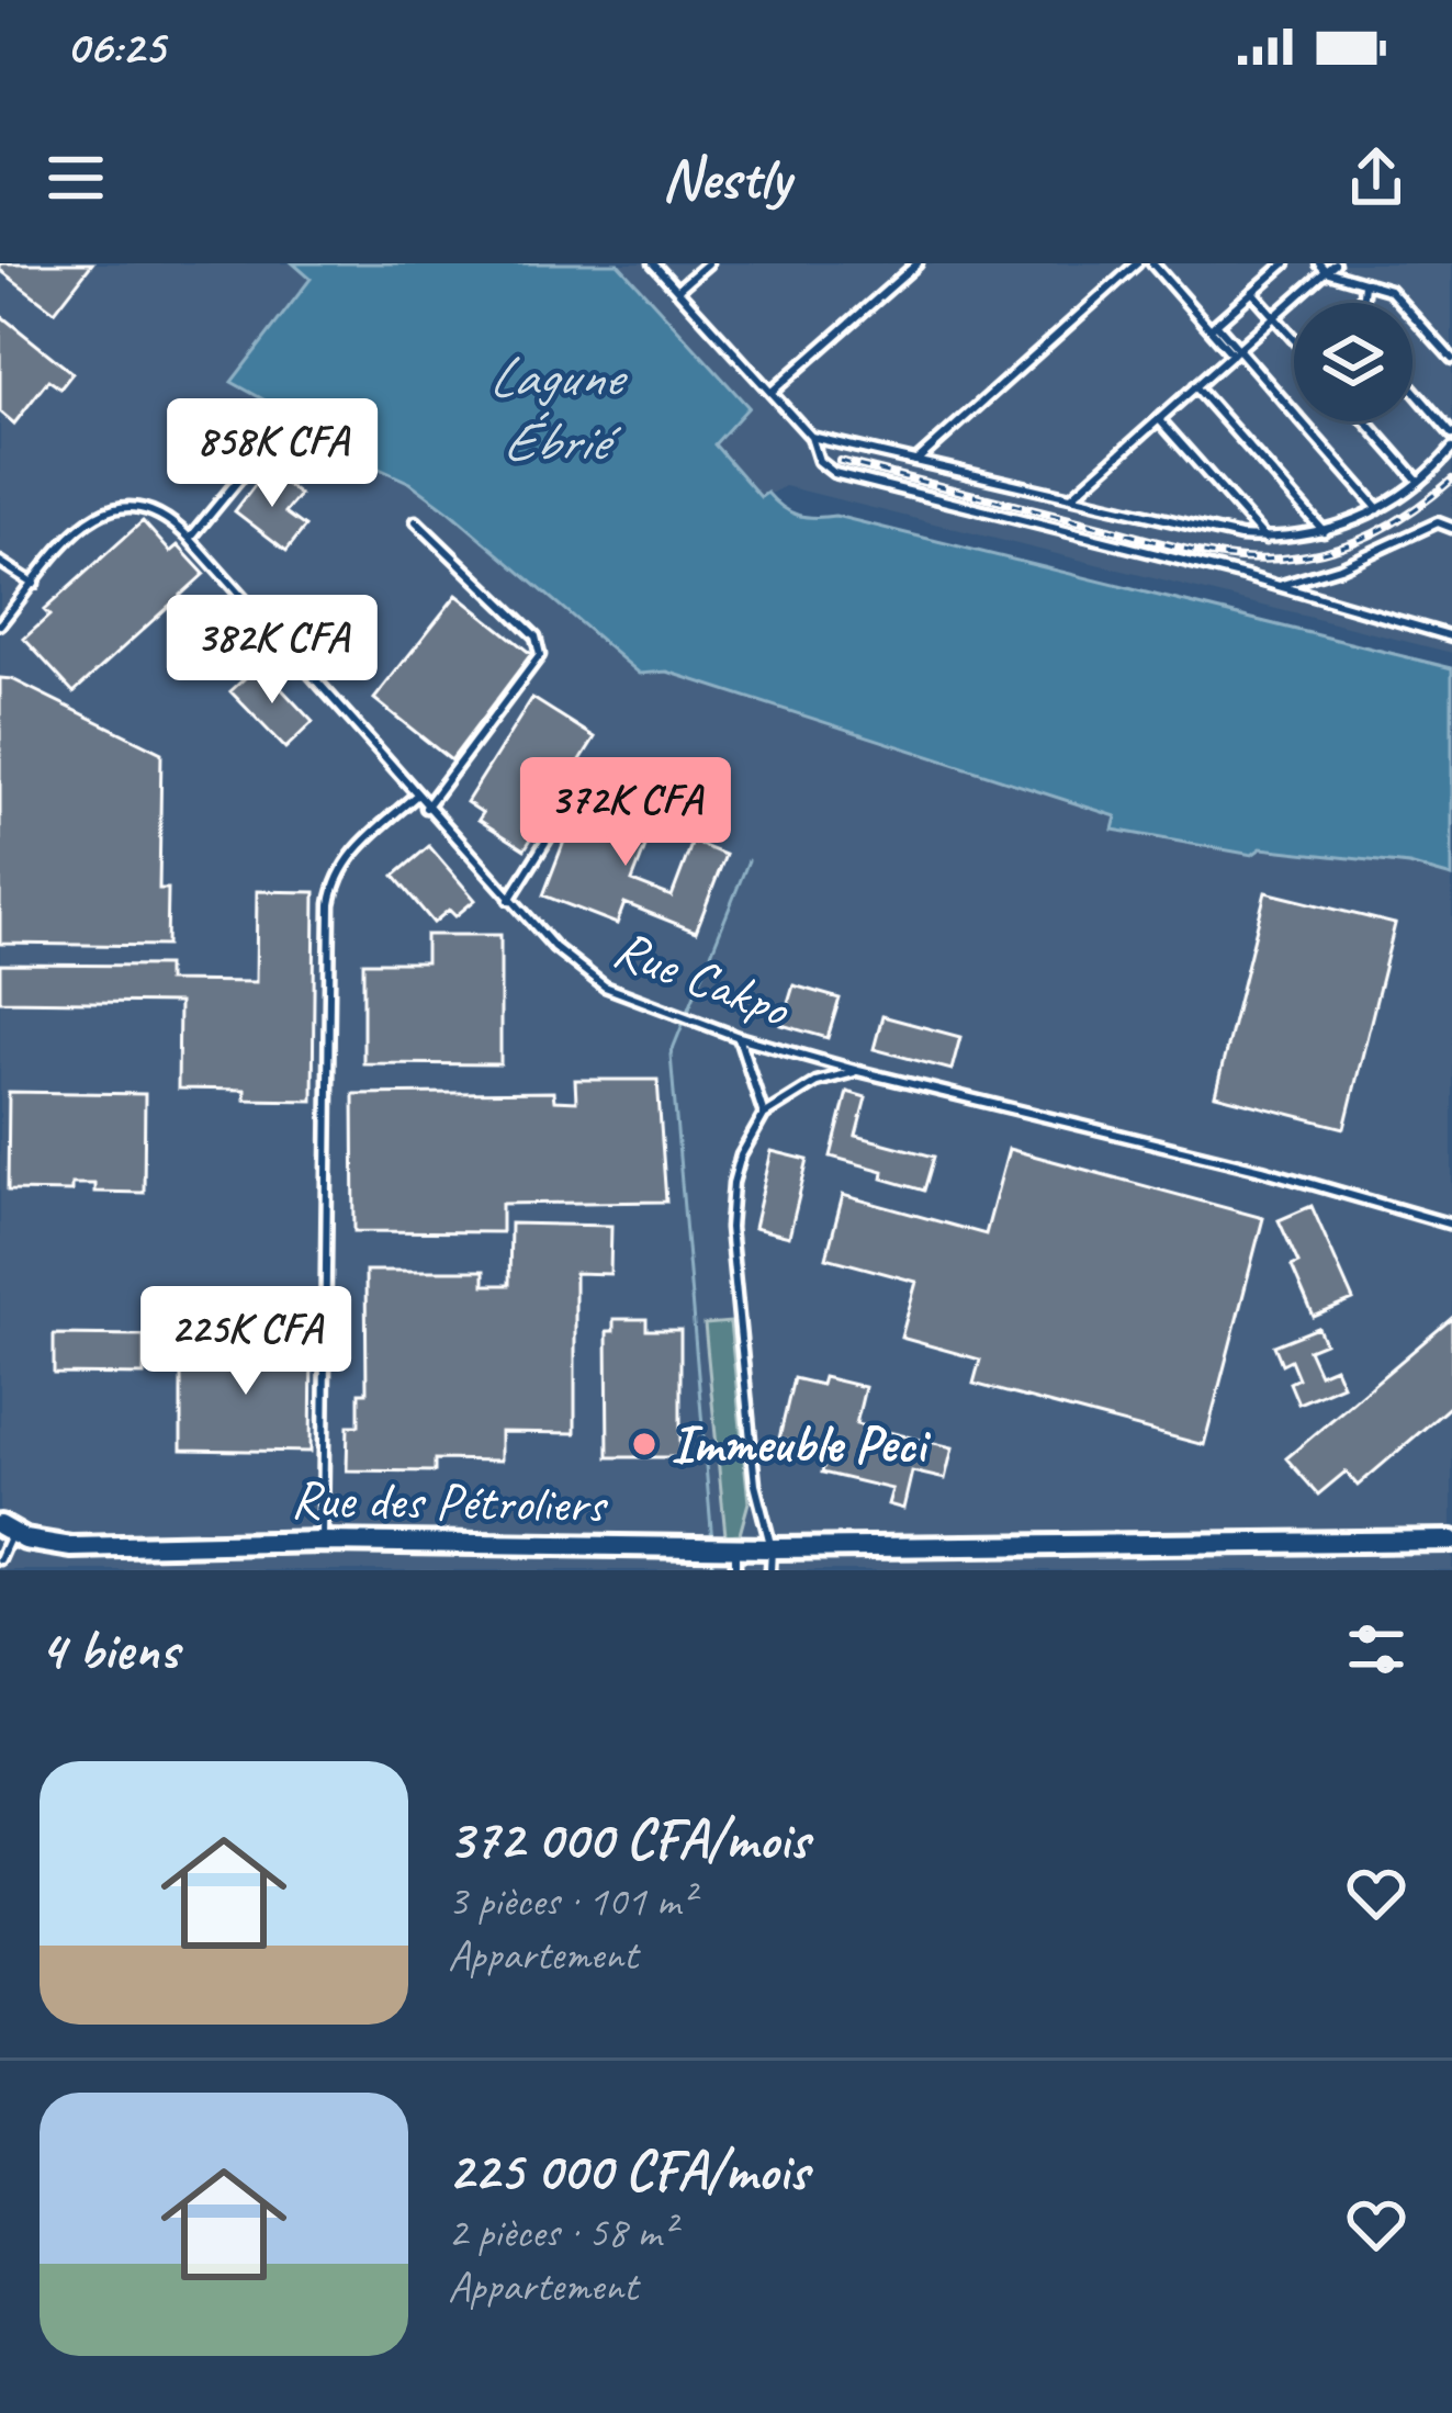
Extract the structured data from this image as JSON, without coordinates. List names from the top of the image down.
{
  "streets": {
    "street": ["Rue des Pétroliers"],
    "lane": ["Rue Cakpo"]
  },
  "water": ["Lagune Ébrié"],
  "places": ["Immeuble Peci"],
  "page": {
    "status": "06:25",
    "header": "Nestly",
    "price": [
      "858K CFA",
      "382K CFA",
      "372K CFA",
      "225K CFA"
    ],
    "heading": "4 biens",
    "list": [
      {
        "name": "372 000 CFA/mois",
        "note": "3 pièces · 101 m² · Appartement"
      },
      {
        "name": "225 000 CFA/mois",
        "note": "2 pièces · 58 m² · Appartement"
      }
    ]
  }
}
